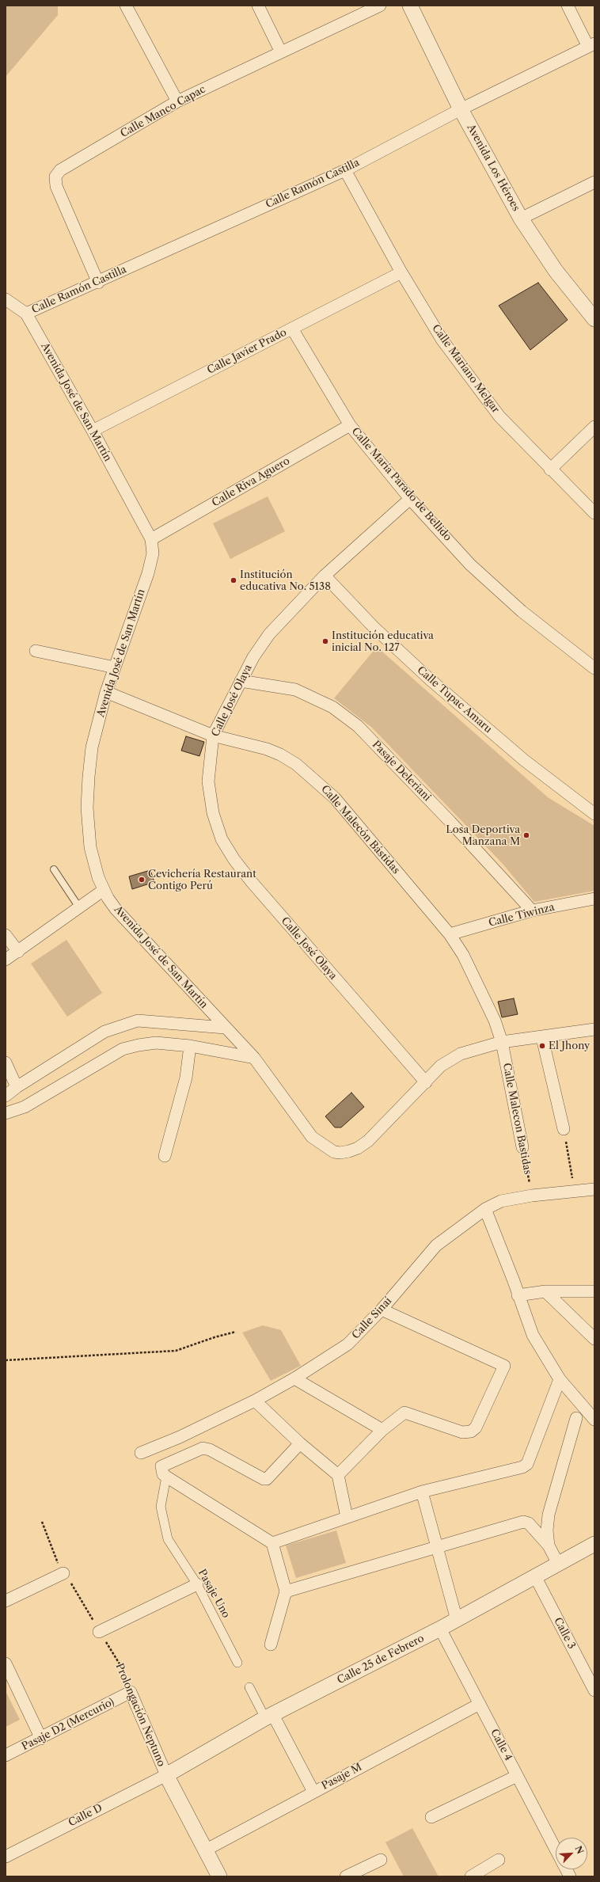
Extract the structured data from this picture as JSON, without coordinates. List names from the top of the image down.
{
  "streets": {
    "street": [
      "Calle Manco Capac",
      "Avenida Los Héroes",
      "Calle Ramón Castilla",
      "Calle Javier Prado",
      "Calle Mariano Melgar",
      "Avenida José de San Martín",
      "Calle Riva Aguero",
      "Calle María Parado de Bellido",
      "Calle Tupac Amaru",
      "Calle José Olaya",
      "Pasaje Deleriani",
      "Calle Malecón Bástidas",
      "Calle Tiwinza",
      "Calle Malecon Bastidas",
      "Calle Sinaí",
      "Pasaje Uno",
      "Calle 3",
      "Calle 25 de Febrero",
      "Prolongación Neptuno",
      "Pasaje D2 (Mercurio)",
      "Calle 4",
      "Pasaje M",
      "Calle D"
    ]
  },
  "crossings": [
    ["Calle Manco Capac", "Calle Ramón Castilla"],
    ["Avenida Los Héroes", "Calle Ramón Castilla"],
    ["Calle Ramón Castilla", "Calle Mariano Melgar"],
    ["Calle Ramón Castilla", "Avenida José de San Martín"],
    ["Calle Javier Prado", "Calle Mariano Melgar"],
    ["Calle Javier Prado", "Avenida José de San Martín"],
    ["Calle Javier Prado", "Calle María Parado de Bellido"],
    ["Avenida José de San Martín", "Calle Riva Aguero"],
    ["Avenida José de San Martín", "Calle José Olaya"],
    ["Avenida José de San Martín", "Calle Malecón Bástidas"],
    ["Avenida José de San Martín", "Calle Malecon Bastidas"],
    ["Calle Riva Aguero", "Calle María Parado de Bellido"],
    ["Calle María Parado de Bellido", "Calle José Olaya"],
    ["Calle Tupac Amaru", "Calle José Olaya"],
    ["Calle José Olaya", "Pasaje Deleriani"],
    ["Calle José Olaya", "Calle Malecón Bástidas"],
    ["Pasaje Deleriani", "Calle Tiwinza"],
    ["Calle Malecón Bástidas", "Calle Tiwinza"],
    ["Calle Malecón Bástidas", "Calle Malecon Bastidas"],
    ["Calle Malecon Bastidas", "Calle Sinaí"],
    ["Calle 3", "Calle 25 de Febrero"],
    ["Calle 25 de Febrero", "Prolongación Neptuno"],
    ["Calle 25 de Febrero", "Calle 4"],
    ["Calle 25 de Febrero", "Calle D"],
    ["Prolongación Neptuno", "Pasaje D2 (Mercurio)"],
    ["Prolongación Neptuno", "Pasaje M"],
    ["Prolongación Neptuno", "Calle D"],
    ["Calle 4", "Pasaje M"]
  ],
  "places": [
    "Institución educativa No. 5138",
    "Institución educativa inicial No. 127",
    "Losa Deportiva Manzana M",
    "Cevichería Restaurant Contigo Perú",
    "El Jhony"
  ],
  "north": "top right"
}
